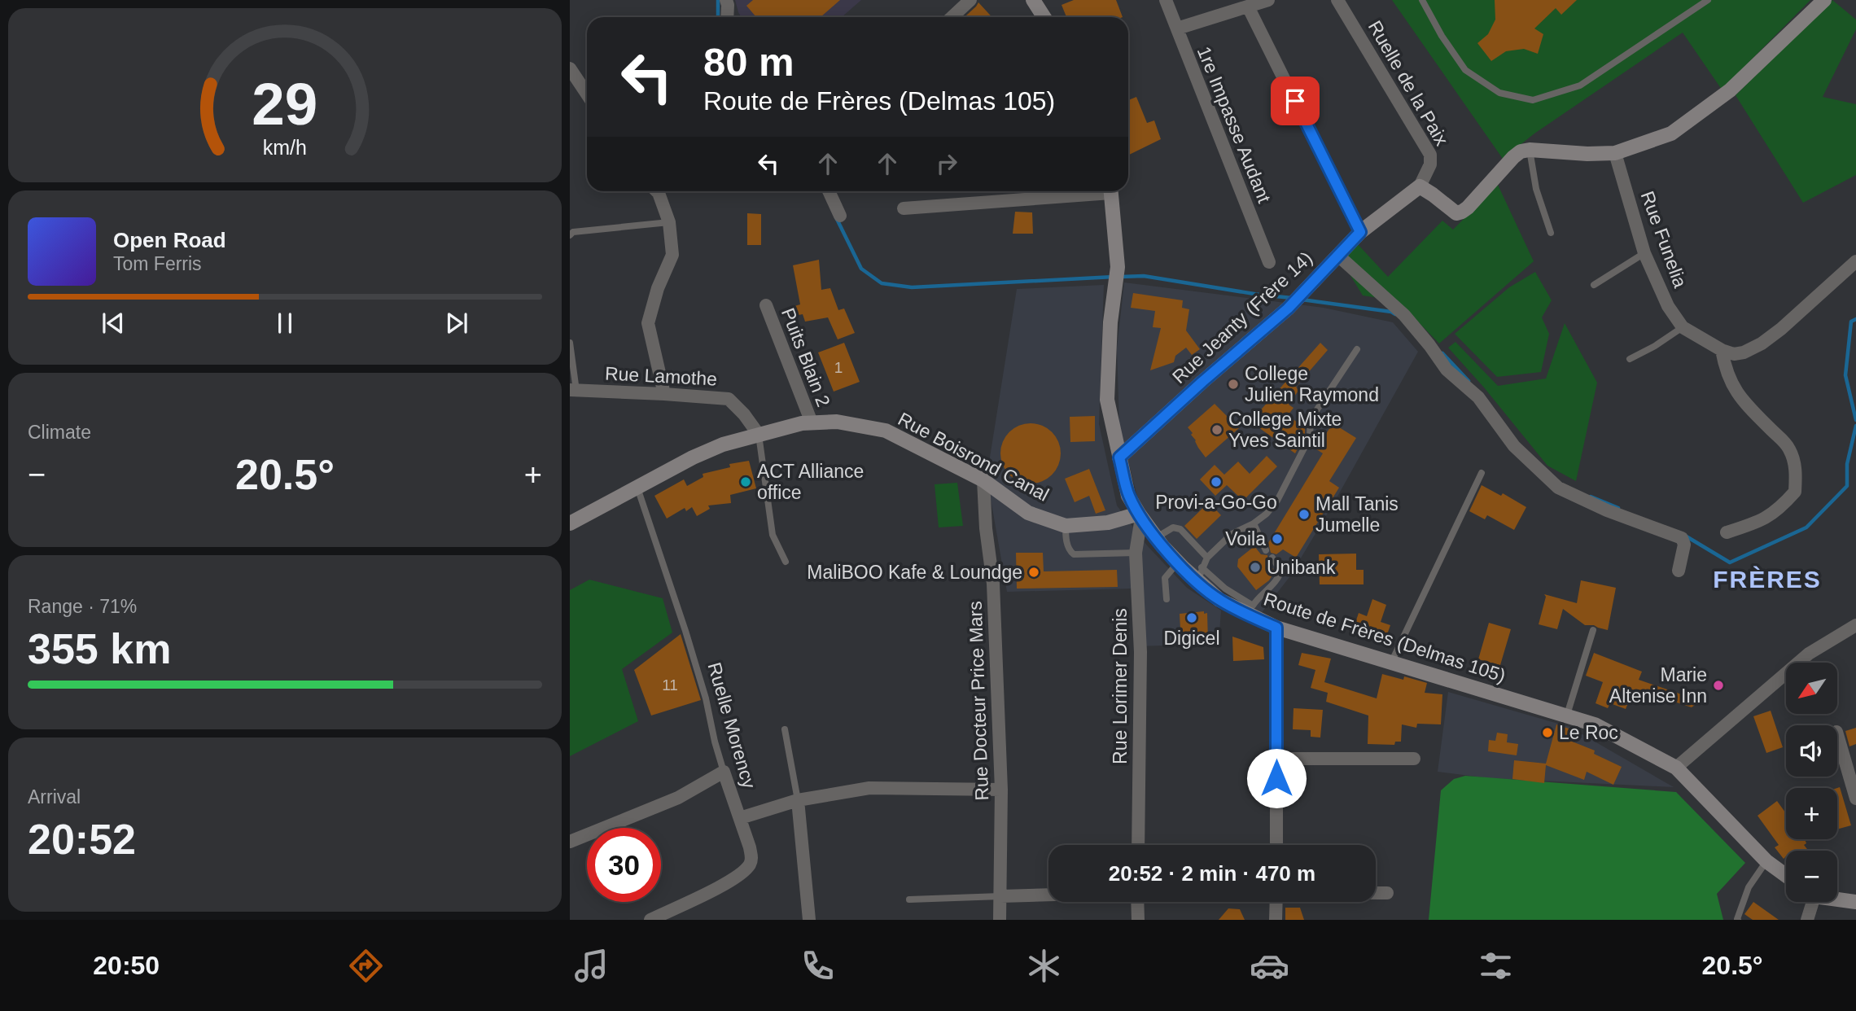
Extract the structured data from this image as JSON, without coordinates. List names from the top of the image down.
{
  "streets": {
    "street": [
      "Ruelle de la Paix",
      "1re Impasse Audant",
      "Rue Funelia",
      "Rue Jeanty (Frère 14)",
      "Puits Blain 2",
      "Rue Lamothe",
      "Rue Boisrond Canal",
      "Route de Frères (Delmas 105)",
      "Rue Lorimer Denis",
      "Rue Docteur Price Mars",
      "Ruelle Morency"
    ]
  },
  "crossings": [
    ["Ruelle de la Paix", "Rue Jeanty (Frère 14)"],
    ["Rue Jeanty (Frère 14)", "Route de Frères (Delmas 105)"],
    ["Puits Blain 2", "Rue Boisrond Canal"],
    ["Rue Lamothe", "Rue Boisrond Canal"],
    ["Rue Boisrond Canal", "Route de Frères (Delmas 105)"],
    ["Rue Boisrond Canal", "Rue Lorimer Denis"],
    ["Rue Boisrond Canal", "Rue Docteur Price Mars"],
    ["Rue Boisrond Canal", "Ruelle Morency"],
    ["Route de Frères (Delmas 105)", "Rue Lorimer Denis"]
  ],
  "districts": ["FRÈRES"],
  "places": [
    "College Julien Raymond",
    "College Mixte Yves Saintil",
    "ACT Alliance office",
    "Provi-a-Go-Go",
    "Mall Tanis Jumelle",
    "Voila",
    "Unibank",
    "MaliBOO Kafe & Loundge",
    "Digicel",
    "Marie Altenise Inn",
    "Le Roc"
  ],
  "house_numbers": ["1", "11"],
  "north": "bottom left",
  "page": {
    "turn": ["80 m", "Route de Frères (Delmas 105)"],
    "song": ["Open Road", "Tom Ferris"],
    "tile": [
      "Climate",
      ["Range · 71%", "355 km"],
      ["Arrival", "20:52"]
    ],
    "heat": ["−", "20.5°", "+"],
    "map_buttons": ["+", "−"],
    "limit": "30",
    "trip": "20:52 · 2 min · 470 m",
    "tabs": ["20:50", "20.5°"],
    "gauge": ["29", "km/h"]
  }
}
